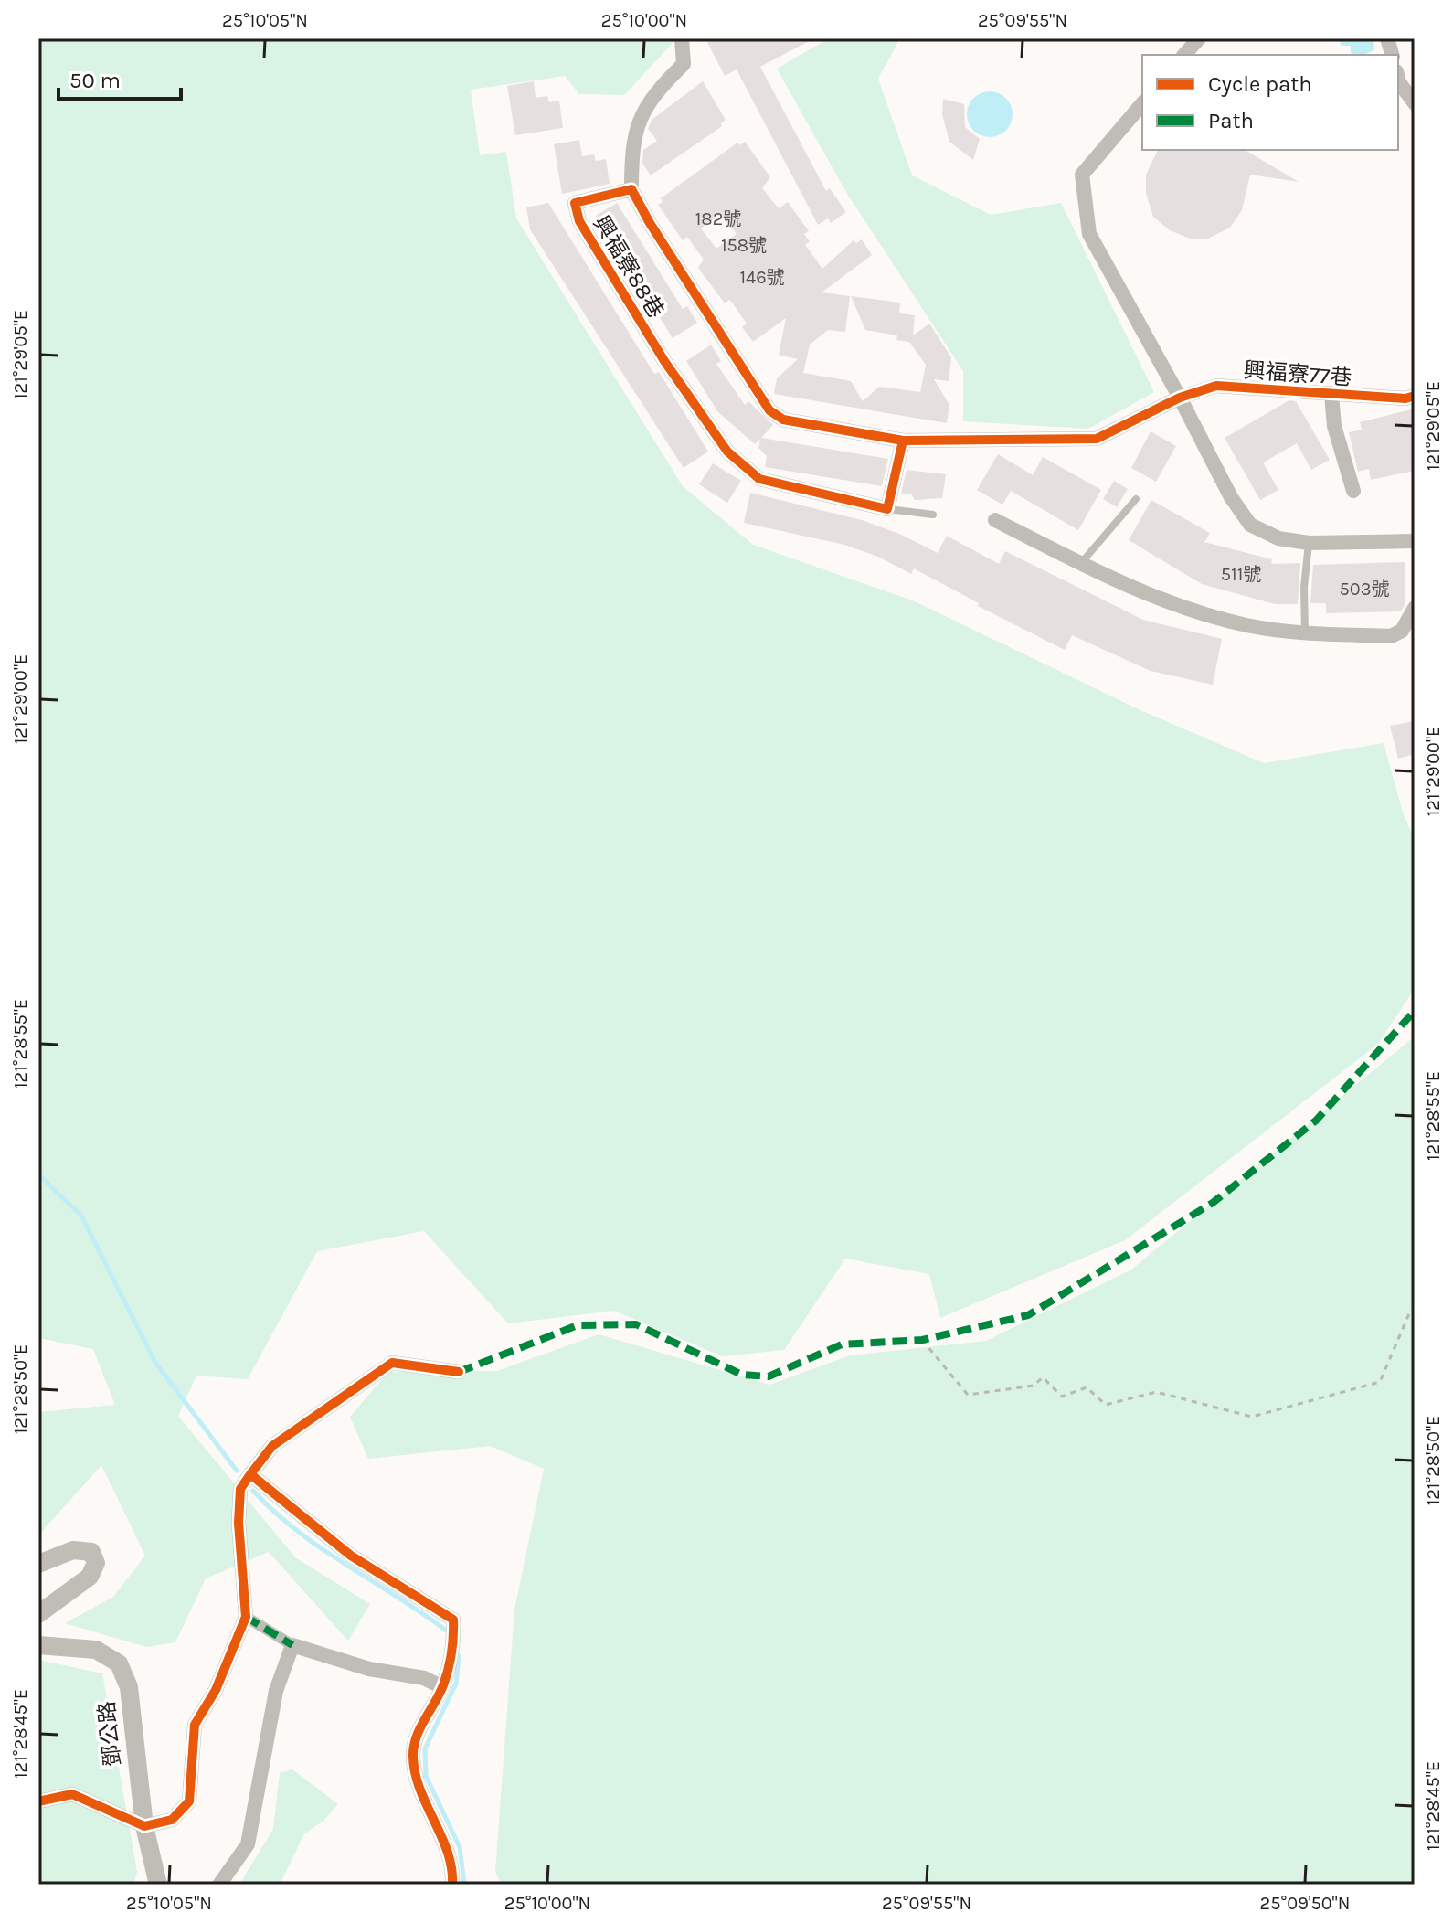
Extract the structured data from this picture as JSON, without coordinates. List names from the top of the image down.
{
  "streets": {
    "street": ["興福寮88巷", "興福寮77巷", "鄧公路"]
  },
  "crossings": [
    ["興福寮88巷", "興福寮77巷"]
  ],
  "house_numbers": [
    "182號",
    "158號",
    "146號",
    "511號",
    "503號"
  ],
  "legend": ["Cycle path", "Path"],
  "scale_bar": "50 m",
  "coordinates": [
    "25°10'05\"N",
    "25°10'00\"N",
    "25°09'55\"N",
    "121°29'05\"E",
    "121°29'00\"E",
    "121°28'55\"E",
    "121°28'50\"E",
    "121°28'45\"E",
    "25°09'50\"N"
  ]
}
